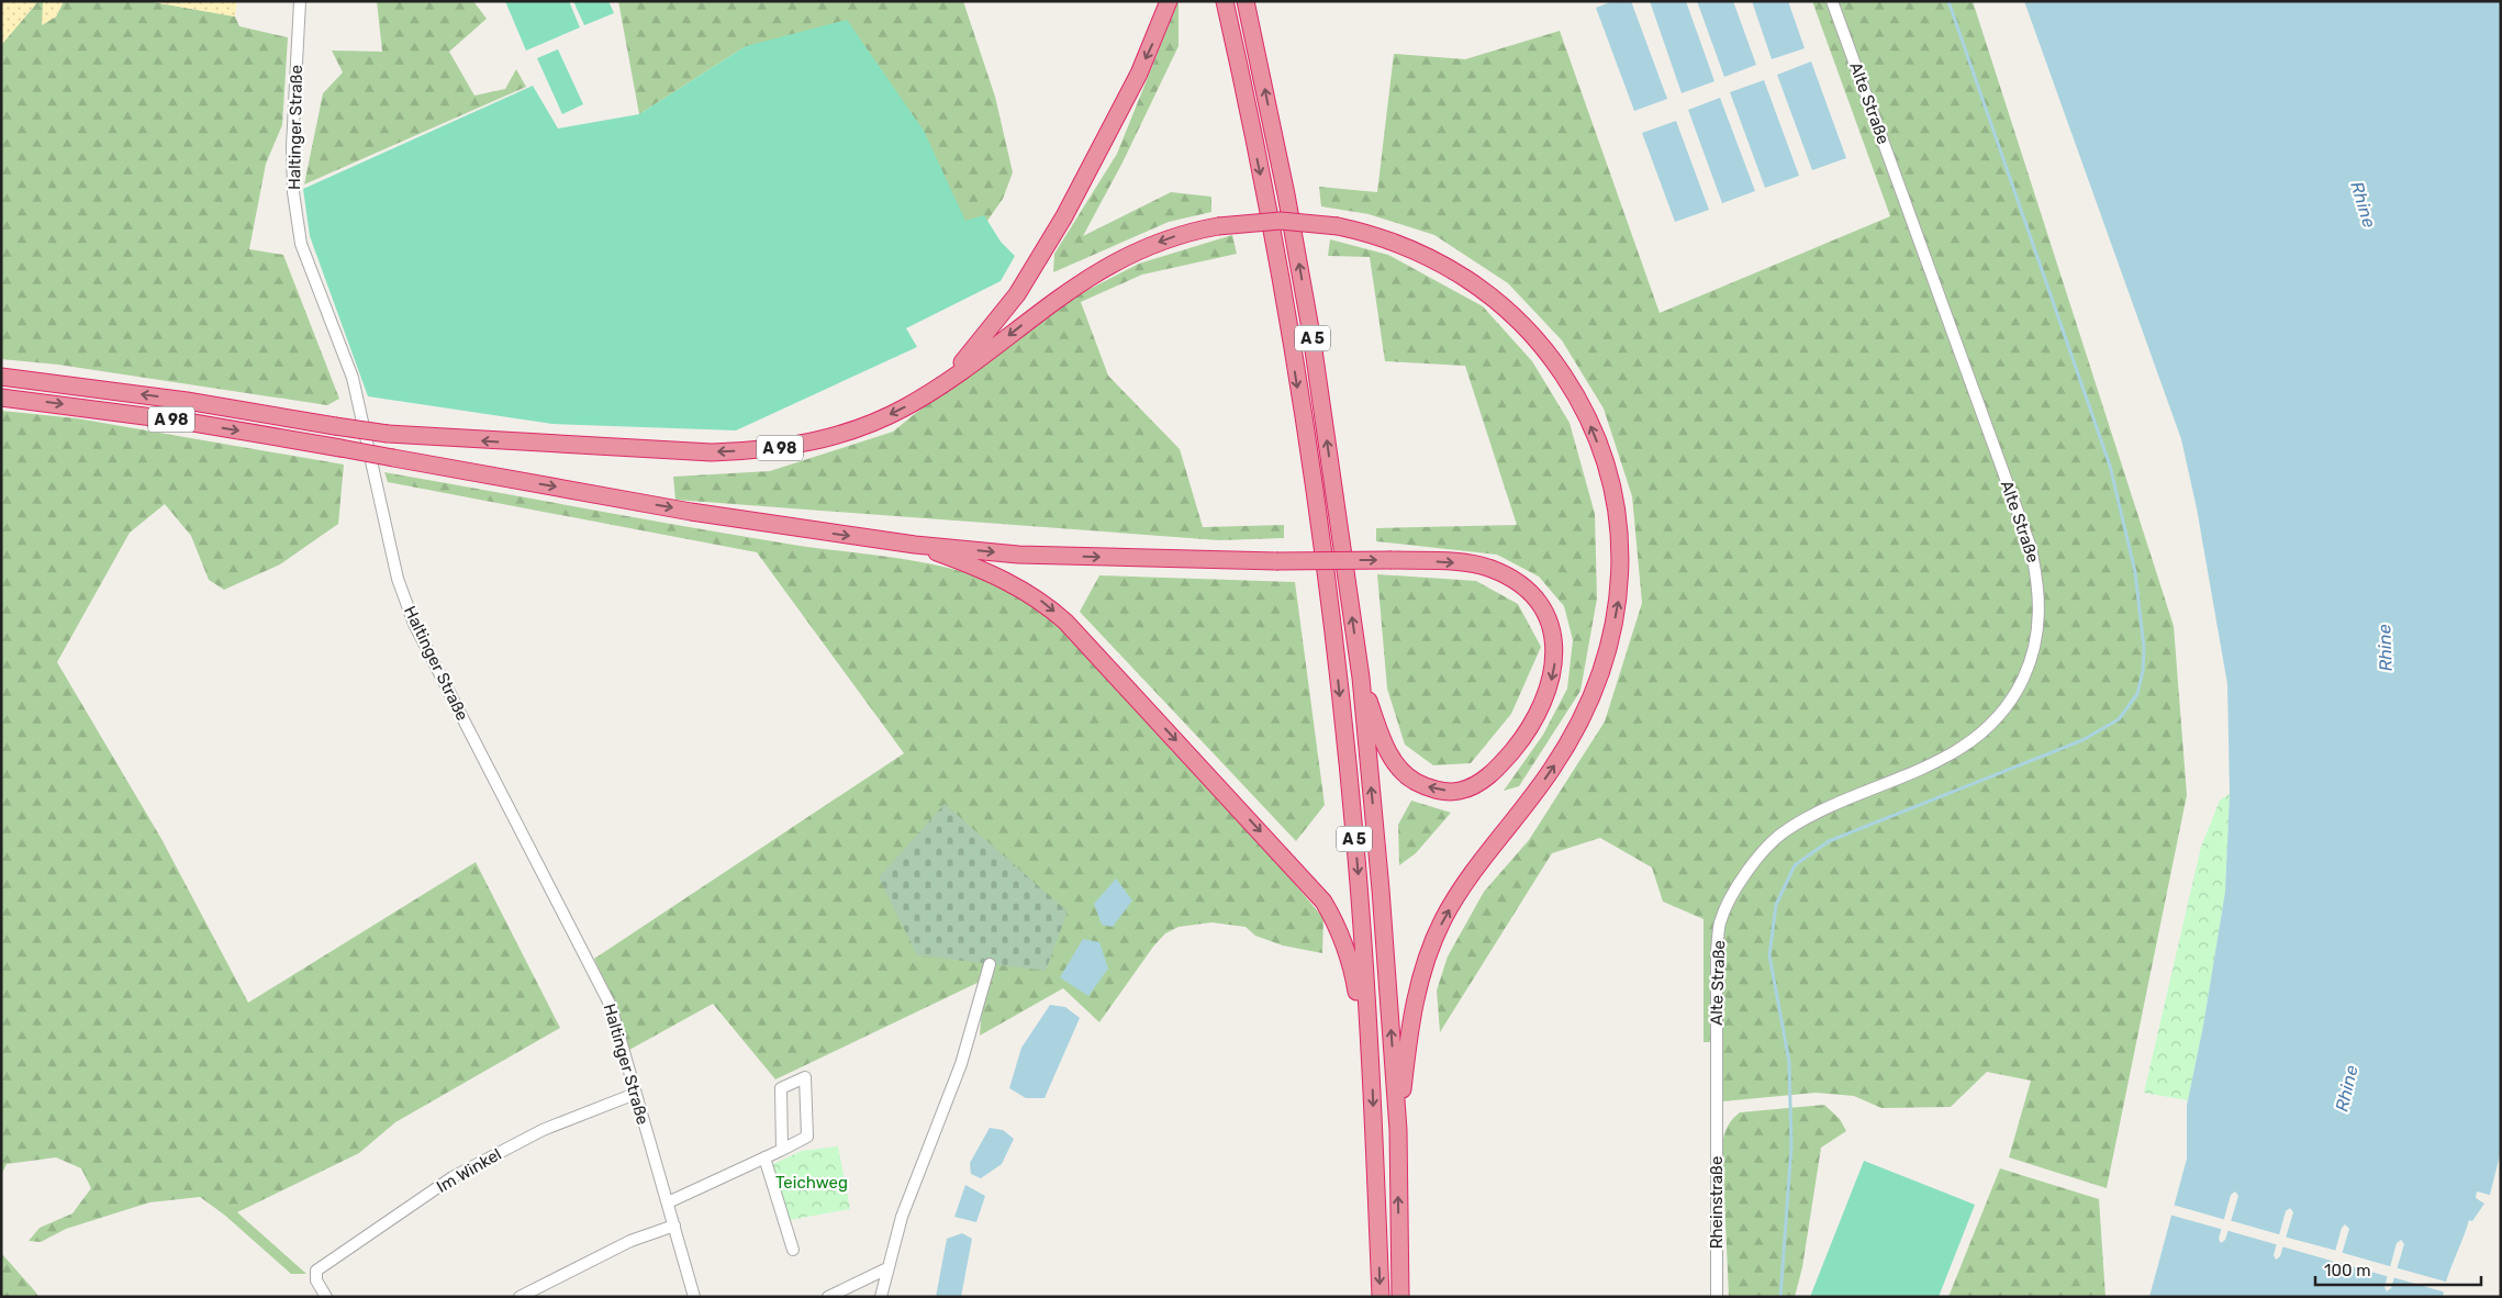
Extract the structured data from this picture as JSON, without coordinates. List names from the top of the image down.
{
  "streets": {
    "highway": ["A 5", "A 98"],
    "street": [
      "Alte Straße",
      "Haltinger Straße",
      "Im Winkel",
      "Rheinstraße"
    ]
  },
  "crossings": [
    ["Alte Straße", "Rheinstraße"],
    ["Haltinger Straße", "Im Winkel"]
  ],
  "water": ["Rhine"],
  "parks": ["Teichweg"],
  "scale_bar": "100 m"
}
